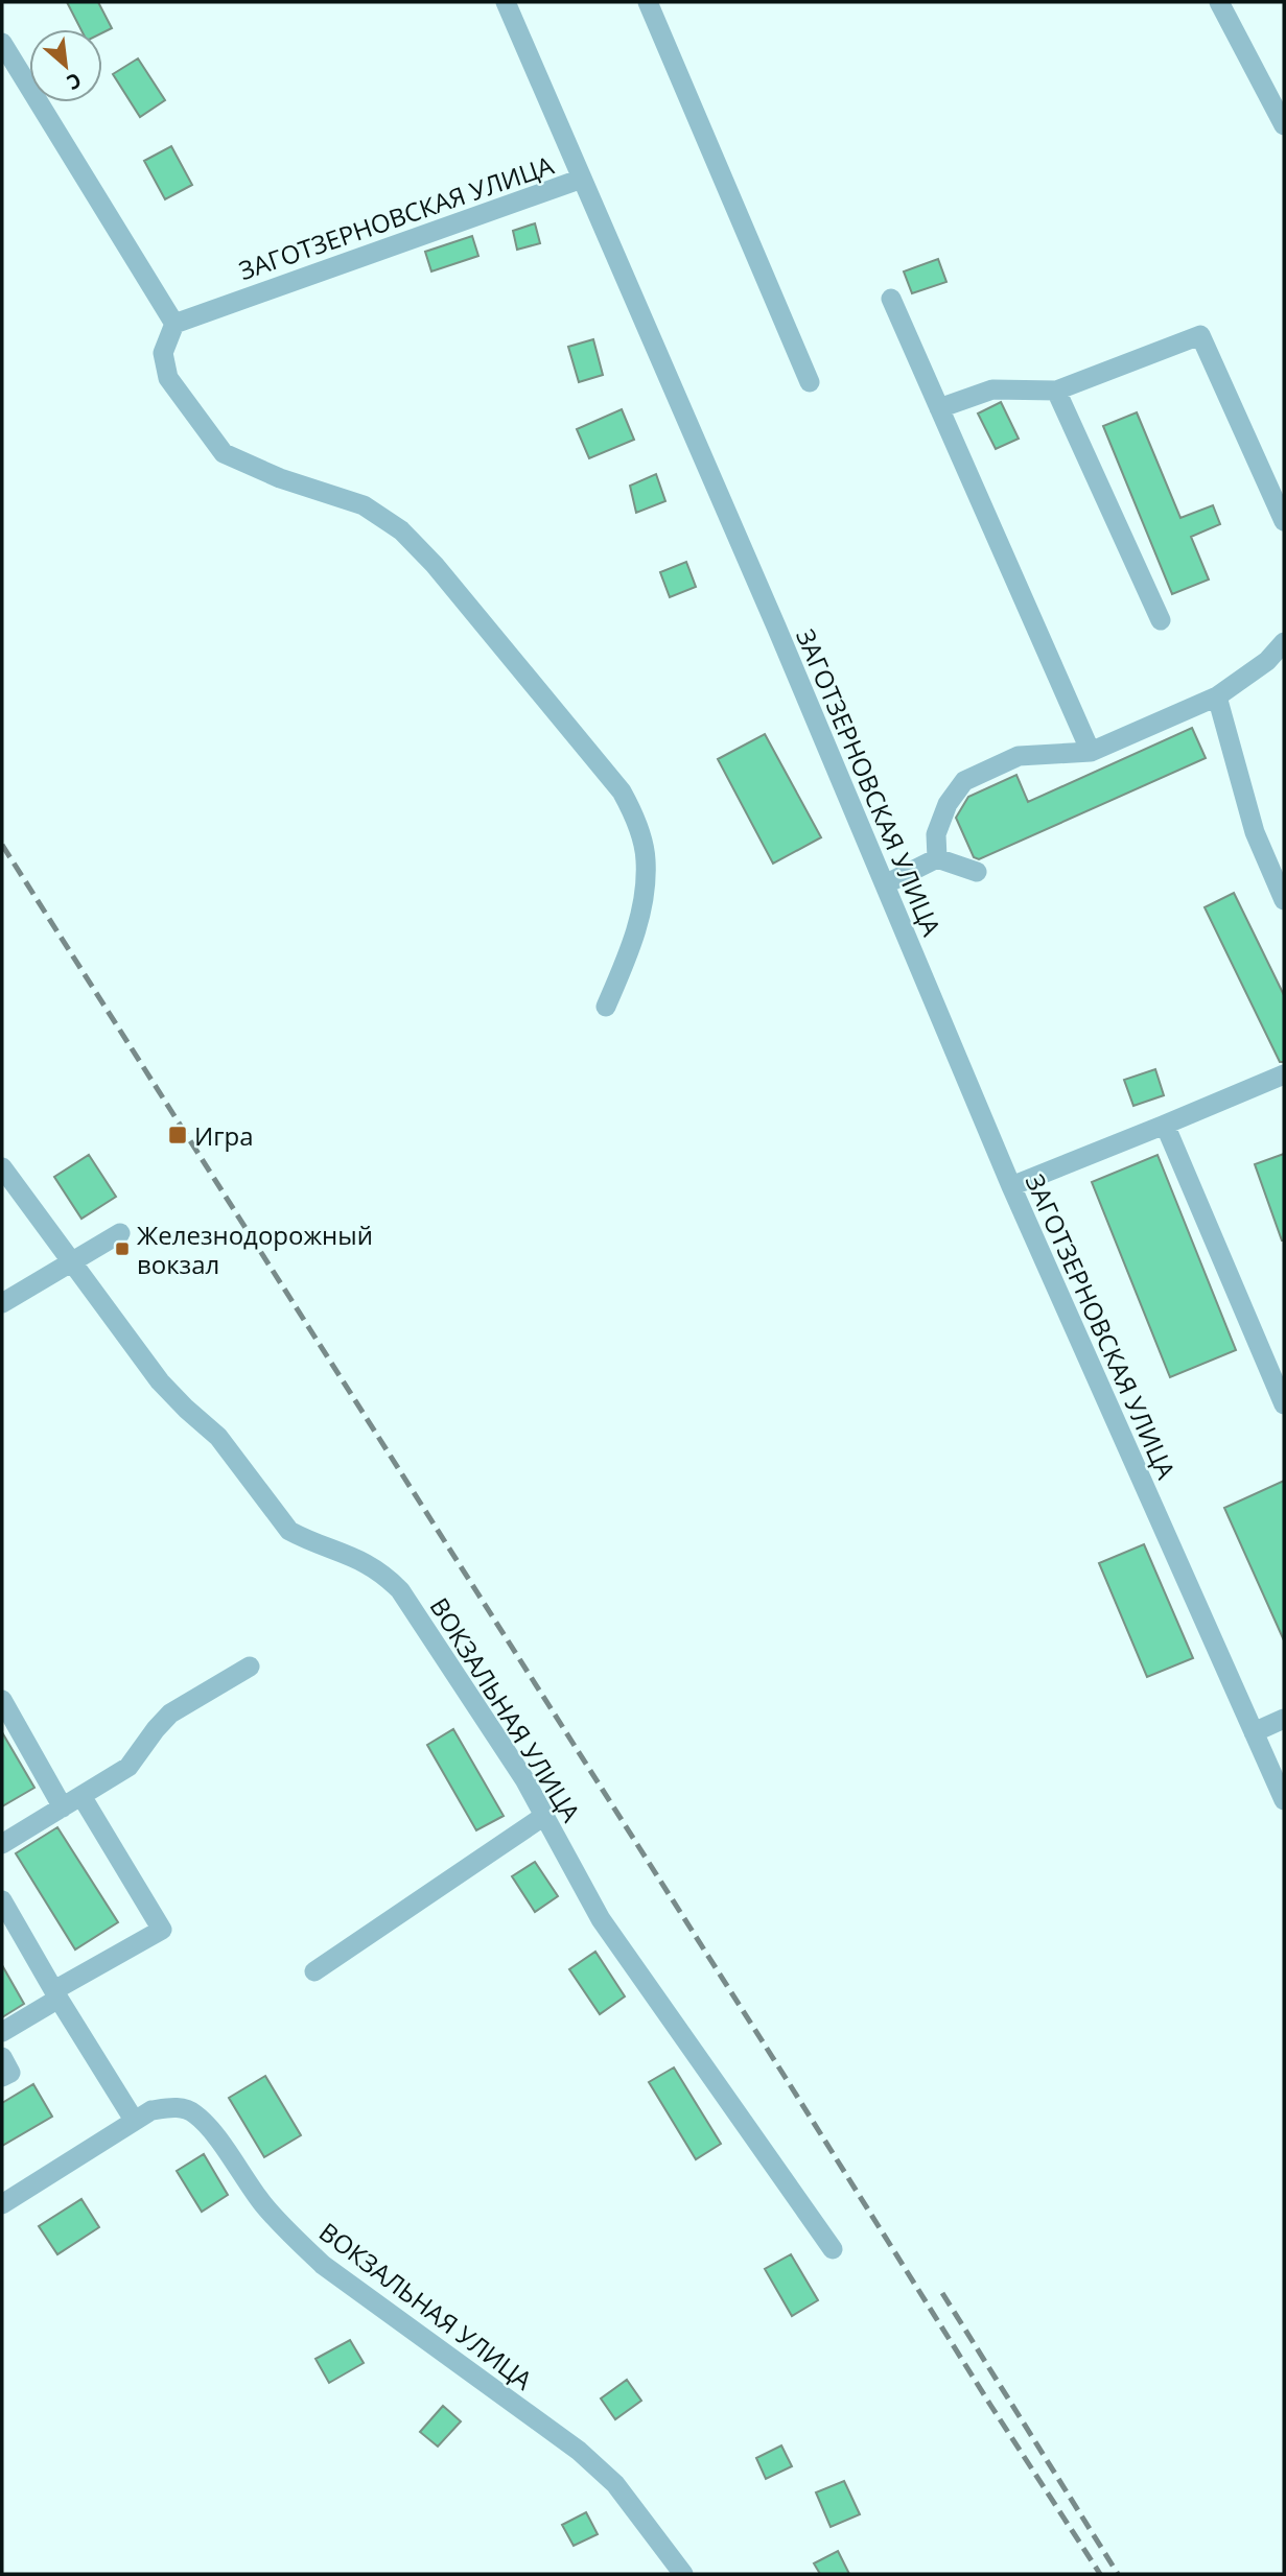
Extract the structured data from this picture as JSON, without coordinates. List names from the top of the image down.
{
  "streets": {
    "street": ["ЗАГОТЗЕРНОВСКАЯ УЛИЦА", "ВОКЗАЛЬНАЯ УЛИЦА"]
  },
  "places": {
    "transit": ["Игра", "Железнодорожный вокзал"]
  },
  "north": "bottom right"
}
